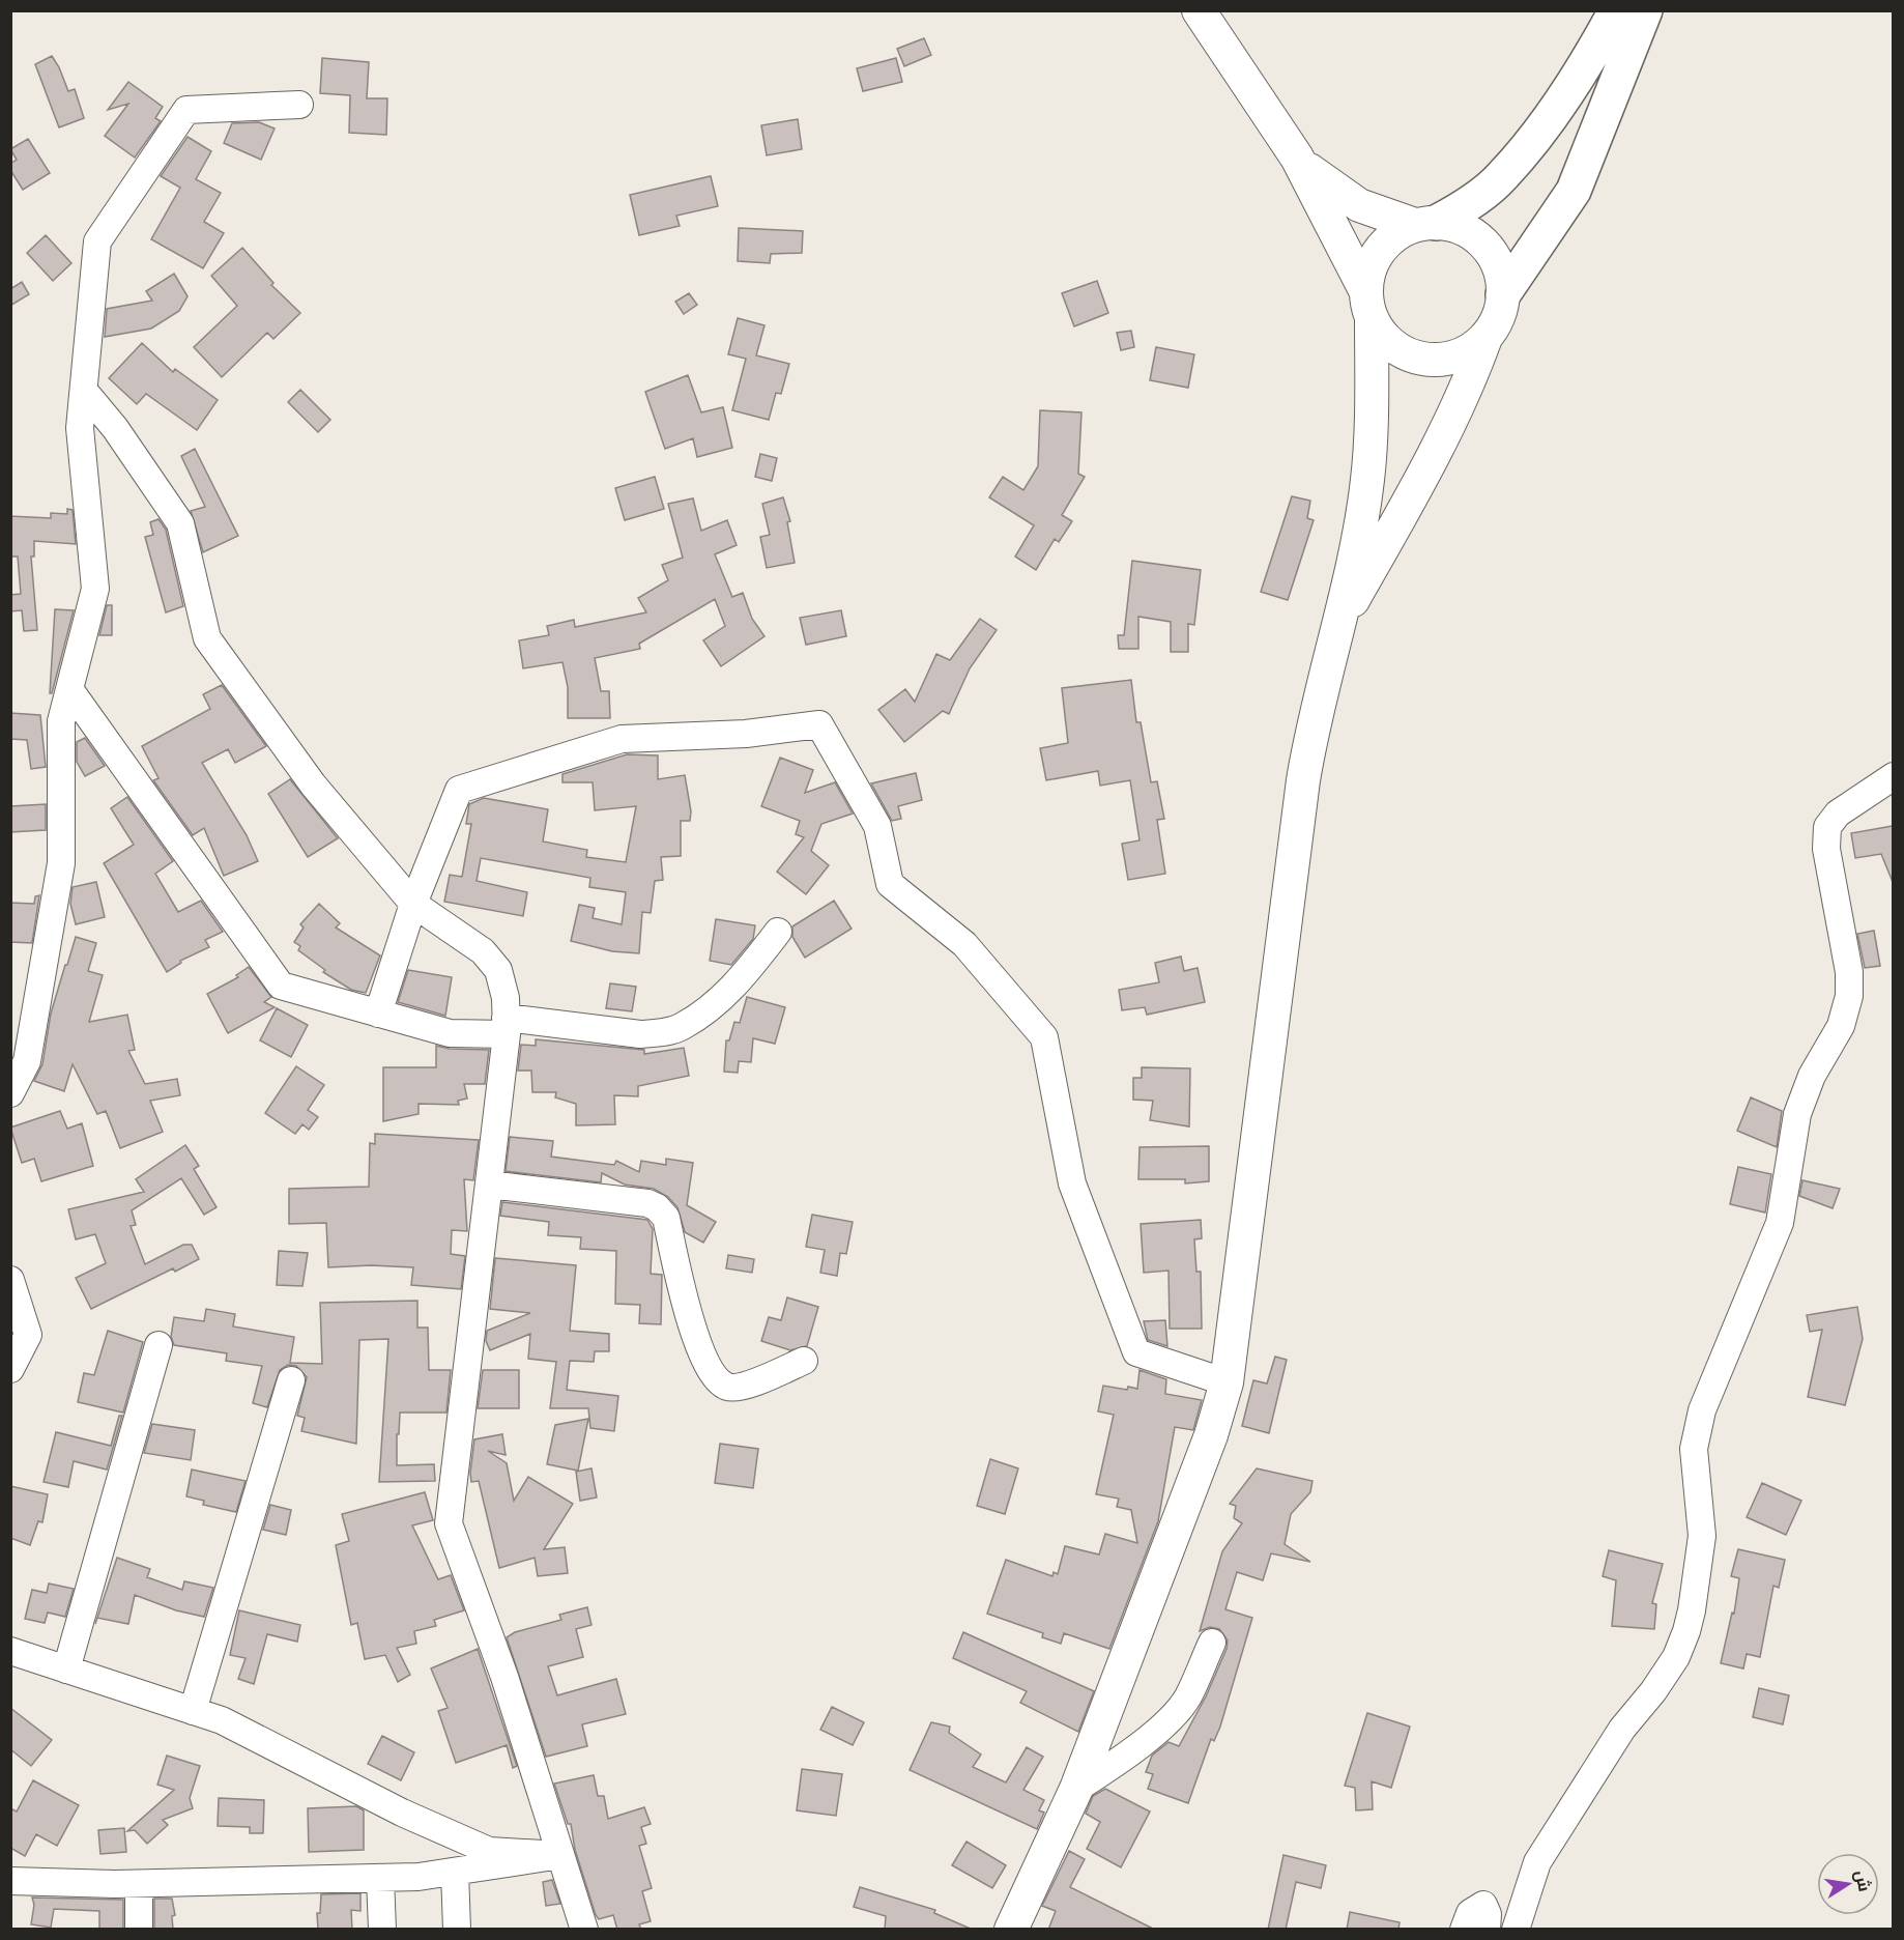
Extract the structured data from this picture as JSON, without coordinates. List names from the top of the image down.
{
  "north": "right"
}
